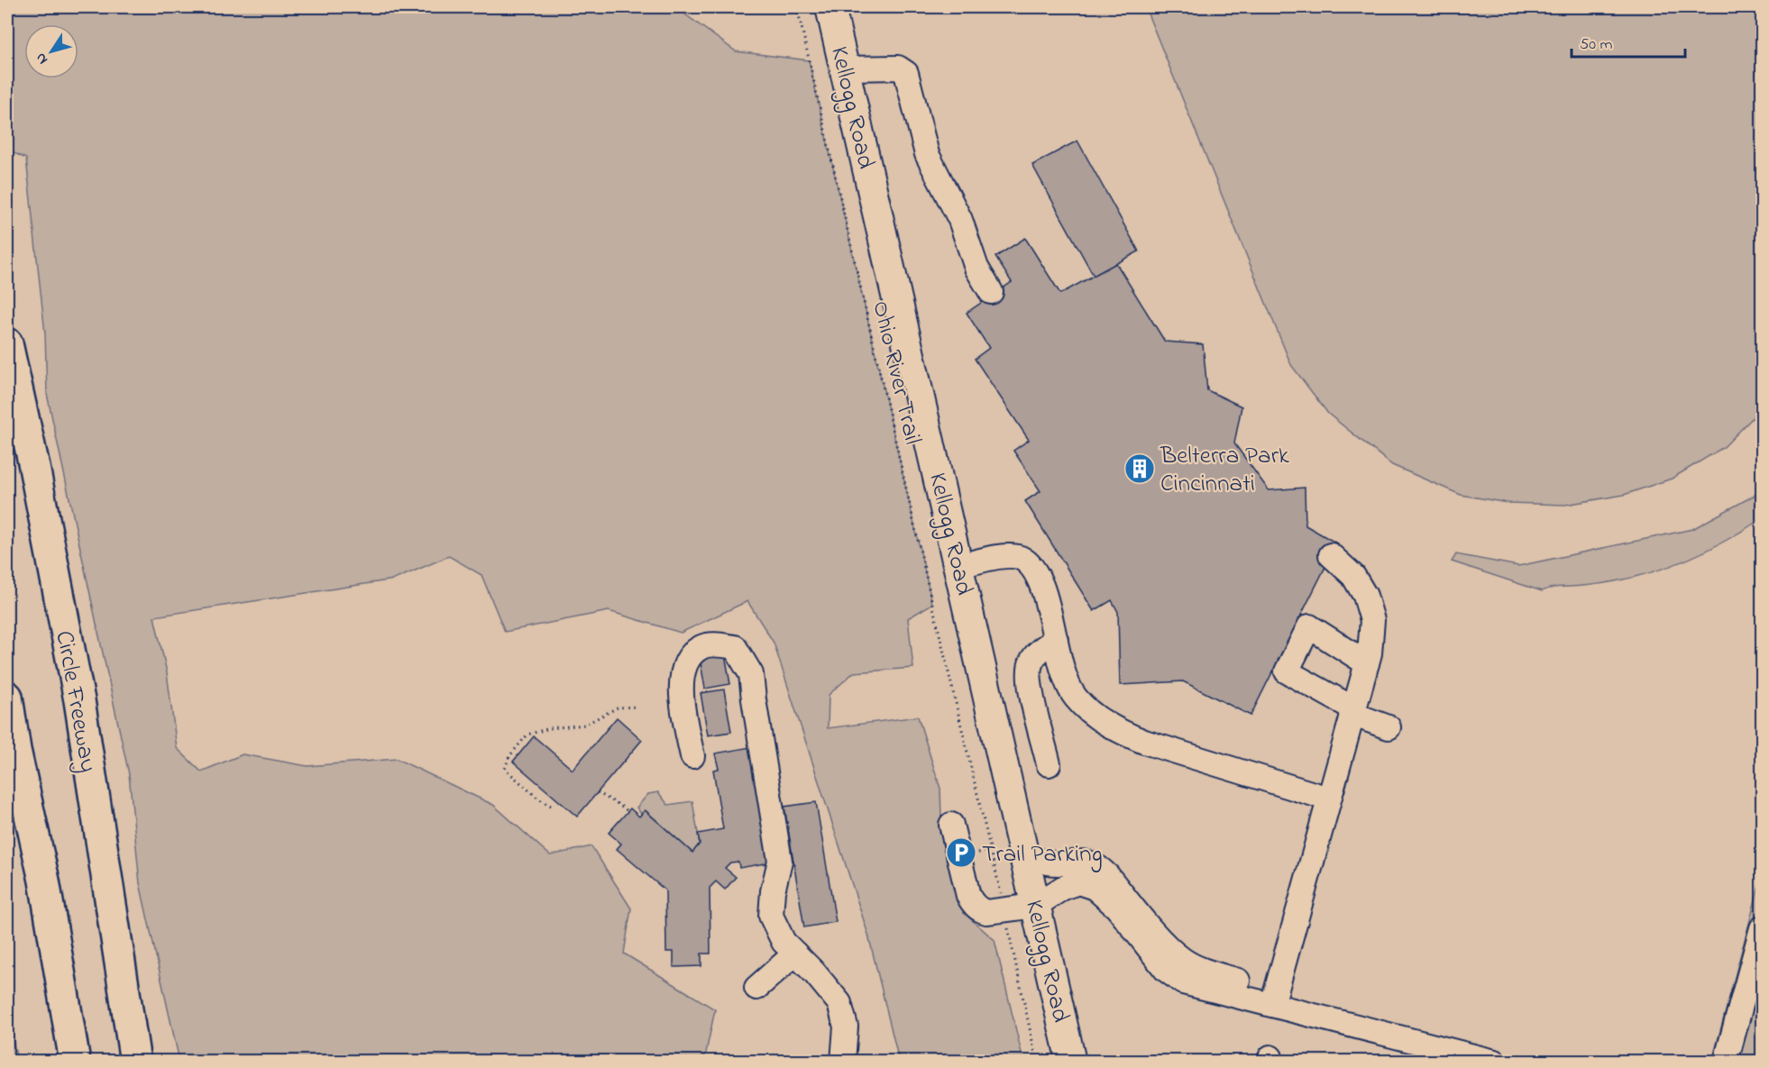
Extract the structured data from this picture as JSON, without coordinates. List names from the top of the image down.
{
  "streets": {
    "highway": ["Circle Freeway"],
    "main road": ["Kellogg Road"],
    "path": ["Ohio River Trail"]
  },
  "places": {
    "building": ["Belterra Park Cincinnati"],
    "parking": ["Trail Parking"]
  },
  "scale_bar": "50 m",
  "north": "bottom left"
}
